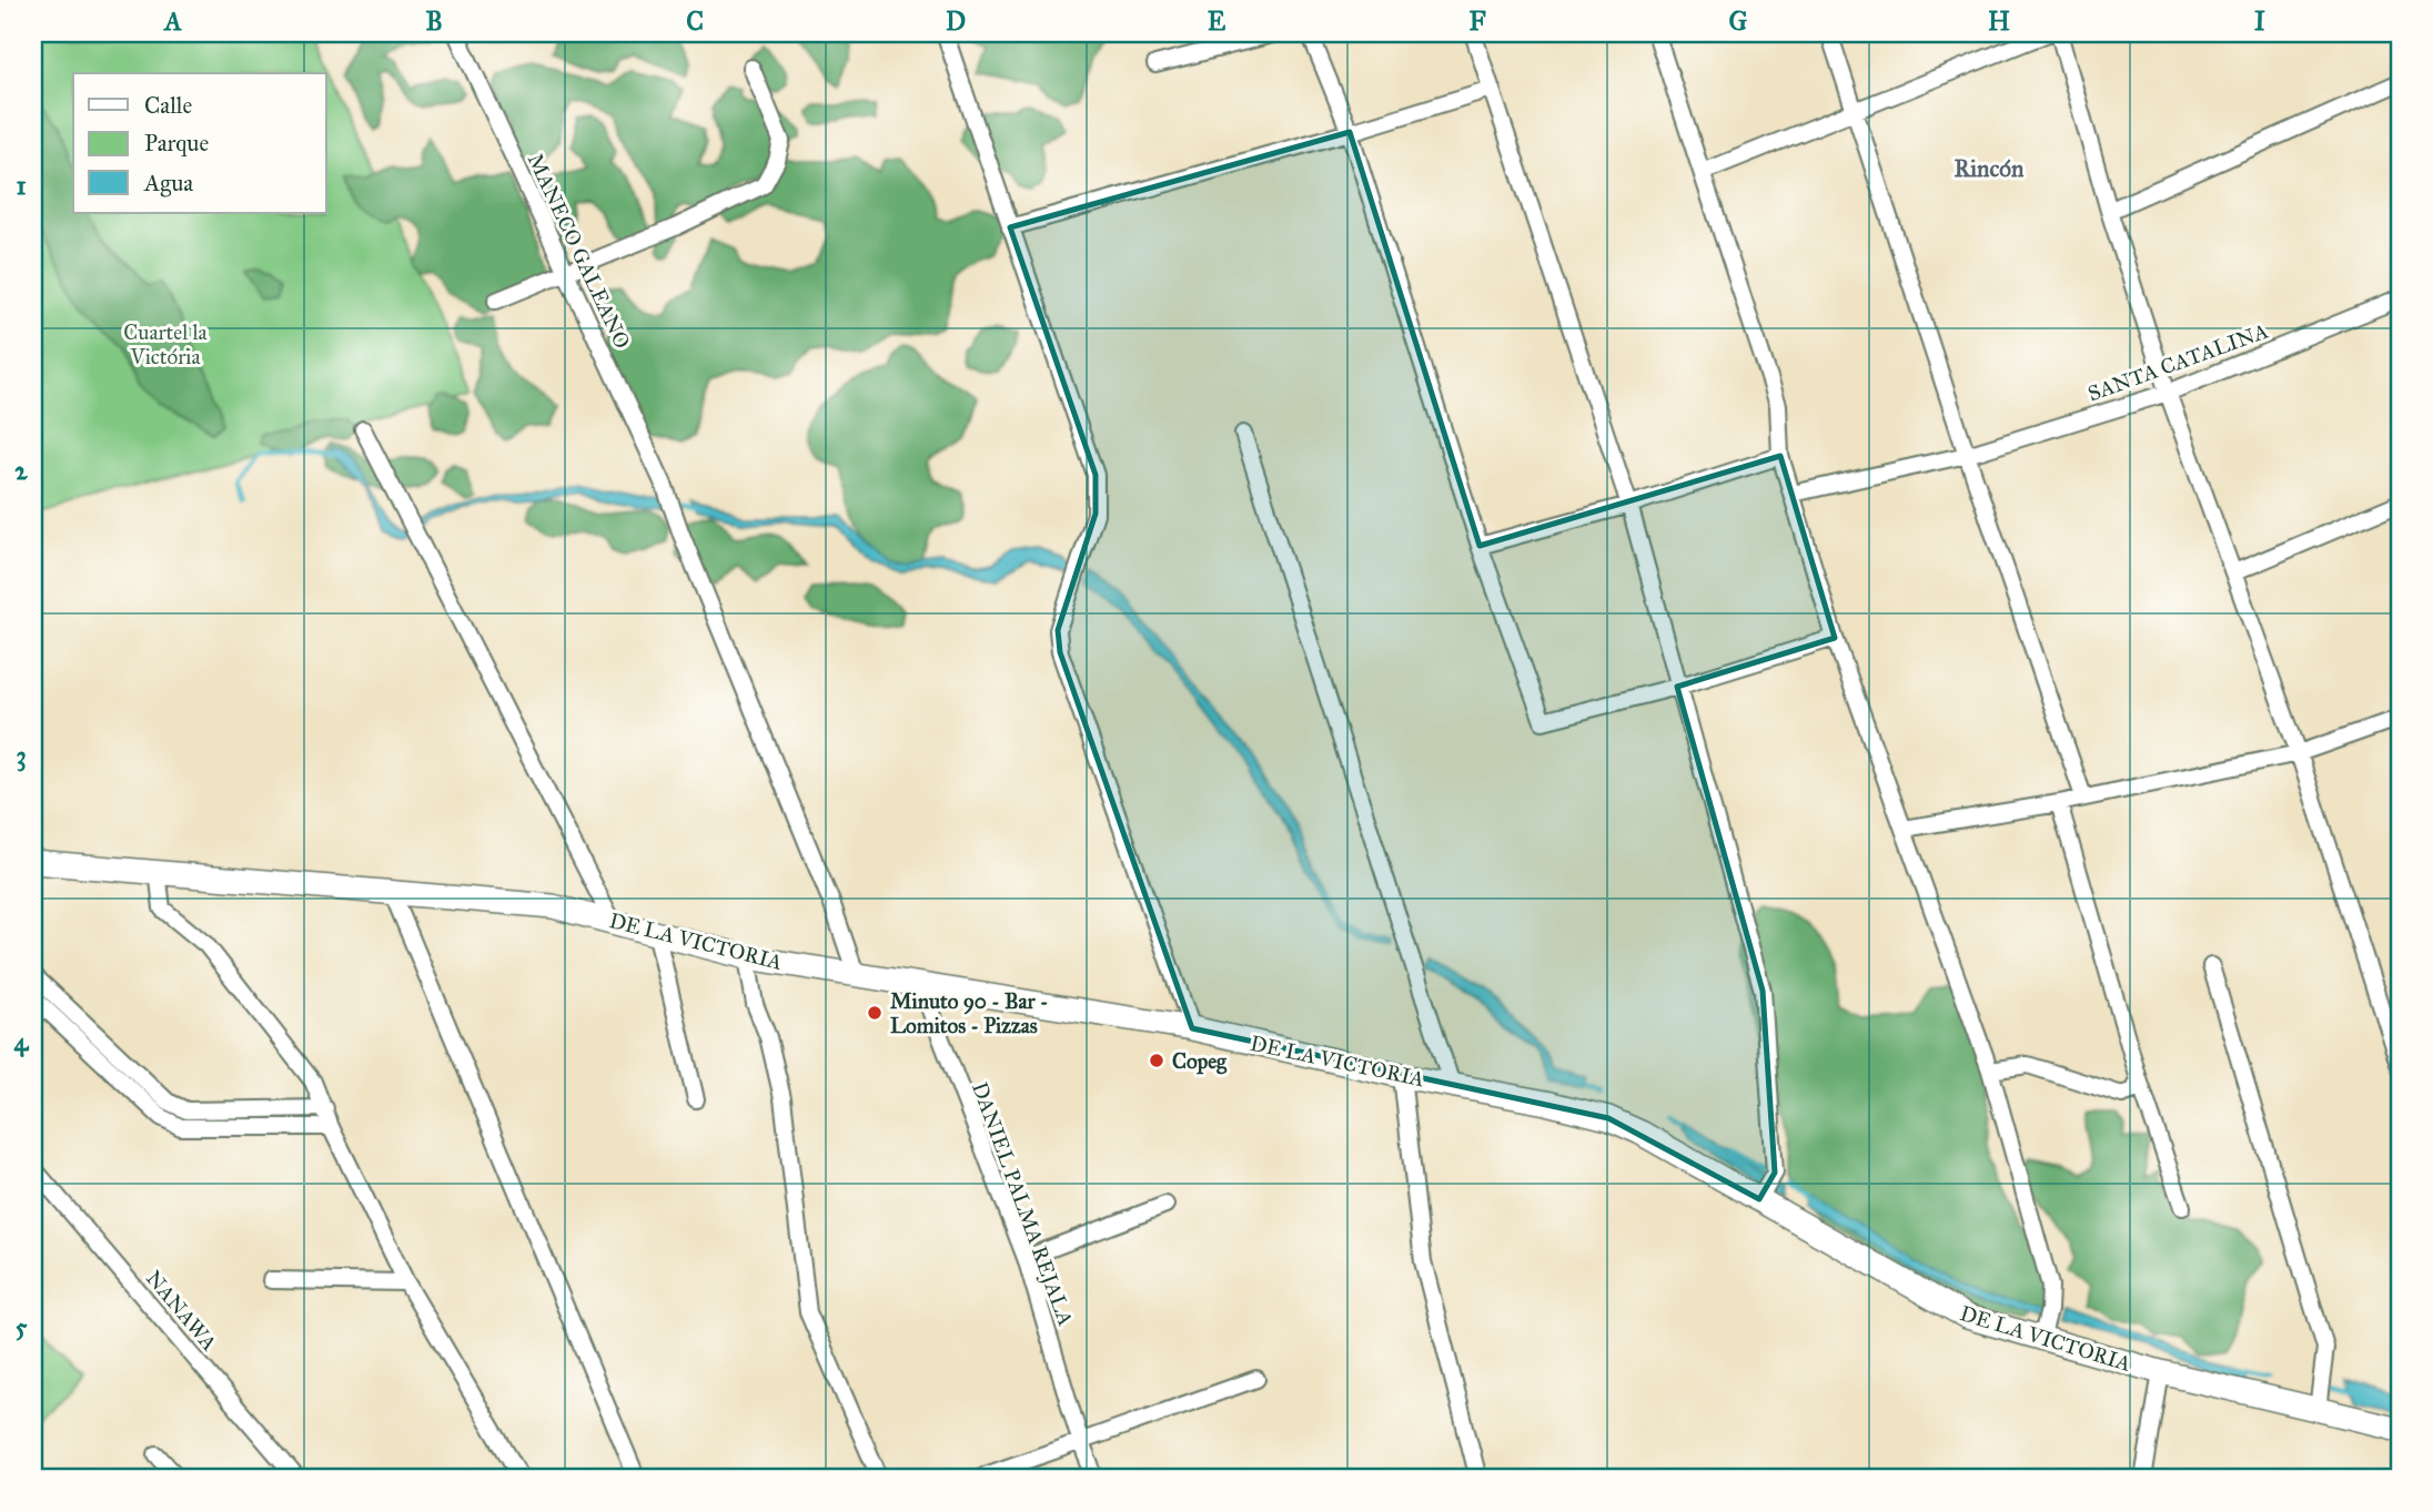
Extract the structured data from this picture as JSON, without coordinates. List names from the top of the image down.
{
  "streets": {
    "main road": ["DE LA VICTORIA"],
    "street": [
      "MANECO GALEANO",
      "SANTA CATALINA",
      "DANIEL PALMA REJALA",
      "NANAWA"
    ]
  },
  "crossings": [
    ["MANECO GALEANO", "DE LA VICTORIA"],
    ["DE LA VICTORIA", "DANIEL PALMA REJALA"]
  ],
  "districts": ["Rincón"],
  "parks": ["Cuartel la Victória"],
  "places": ["Minuto 90 - Bar - Lomitos - Pizzas", "Copeg"],
  "legend": ["Calle", "Parque", "Agua"],
  "grid": {
    "columns": [
      "A",
      "B",
      "C",
      "D",
      "E",
      "F",
      "G",
      "H",
      "I"
    ],
    "rows": [
      "1",
      "2",
      "3",
      "4",
      "5"
    ]
  }
}
